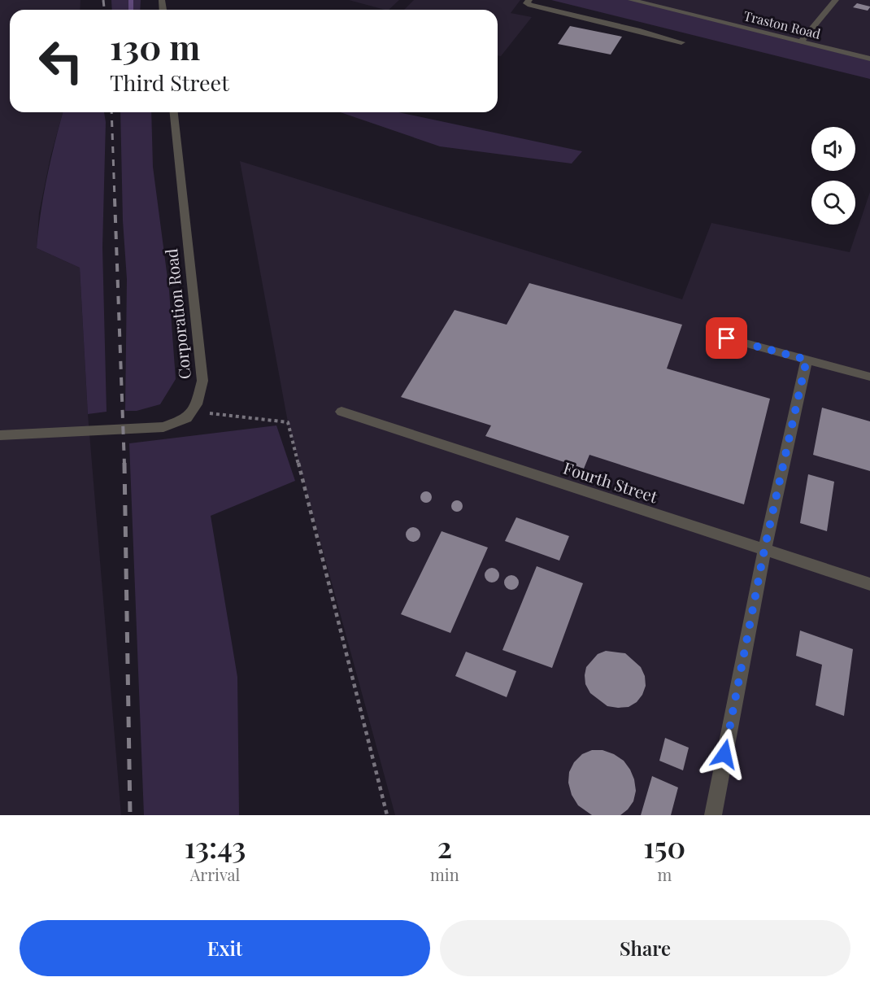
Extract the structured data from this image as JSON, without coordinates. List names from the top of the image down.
{
  "streets": {
    "street": ["Traston Road", "Corporation Road", "Fourth Street"]
  },
  "page": {
    "turn": ["130 m", "Third Street"],
    "eta": [
      "13:43",
      "Arrival",
      "2",
      "min",
      "150",
      "m"
    ],
    "buttons": ["Exit", "Share"]
  }
}
